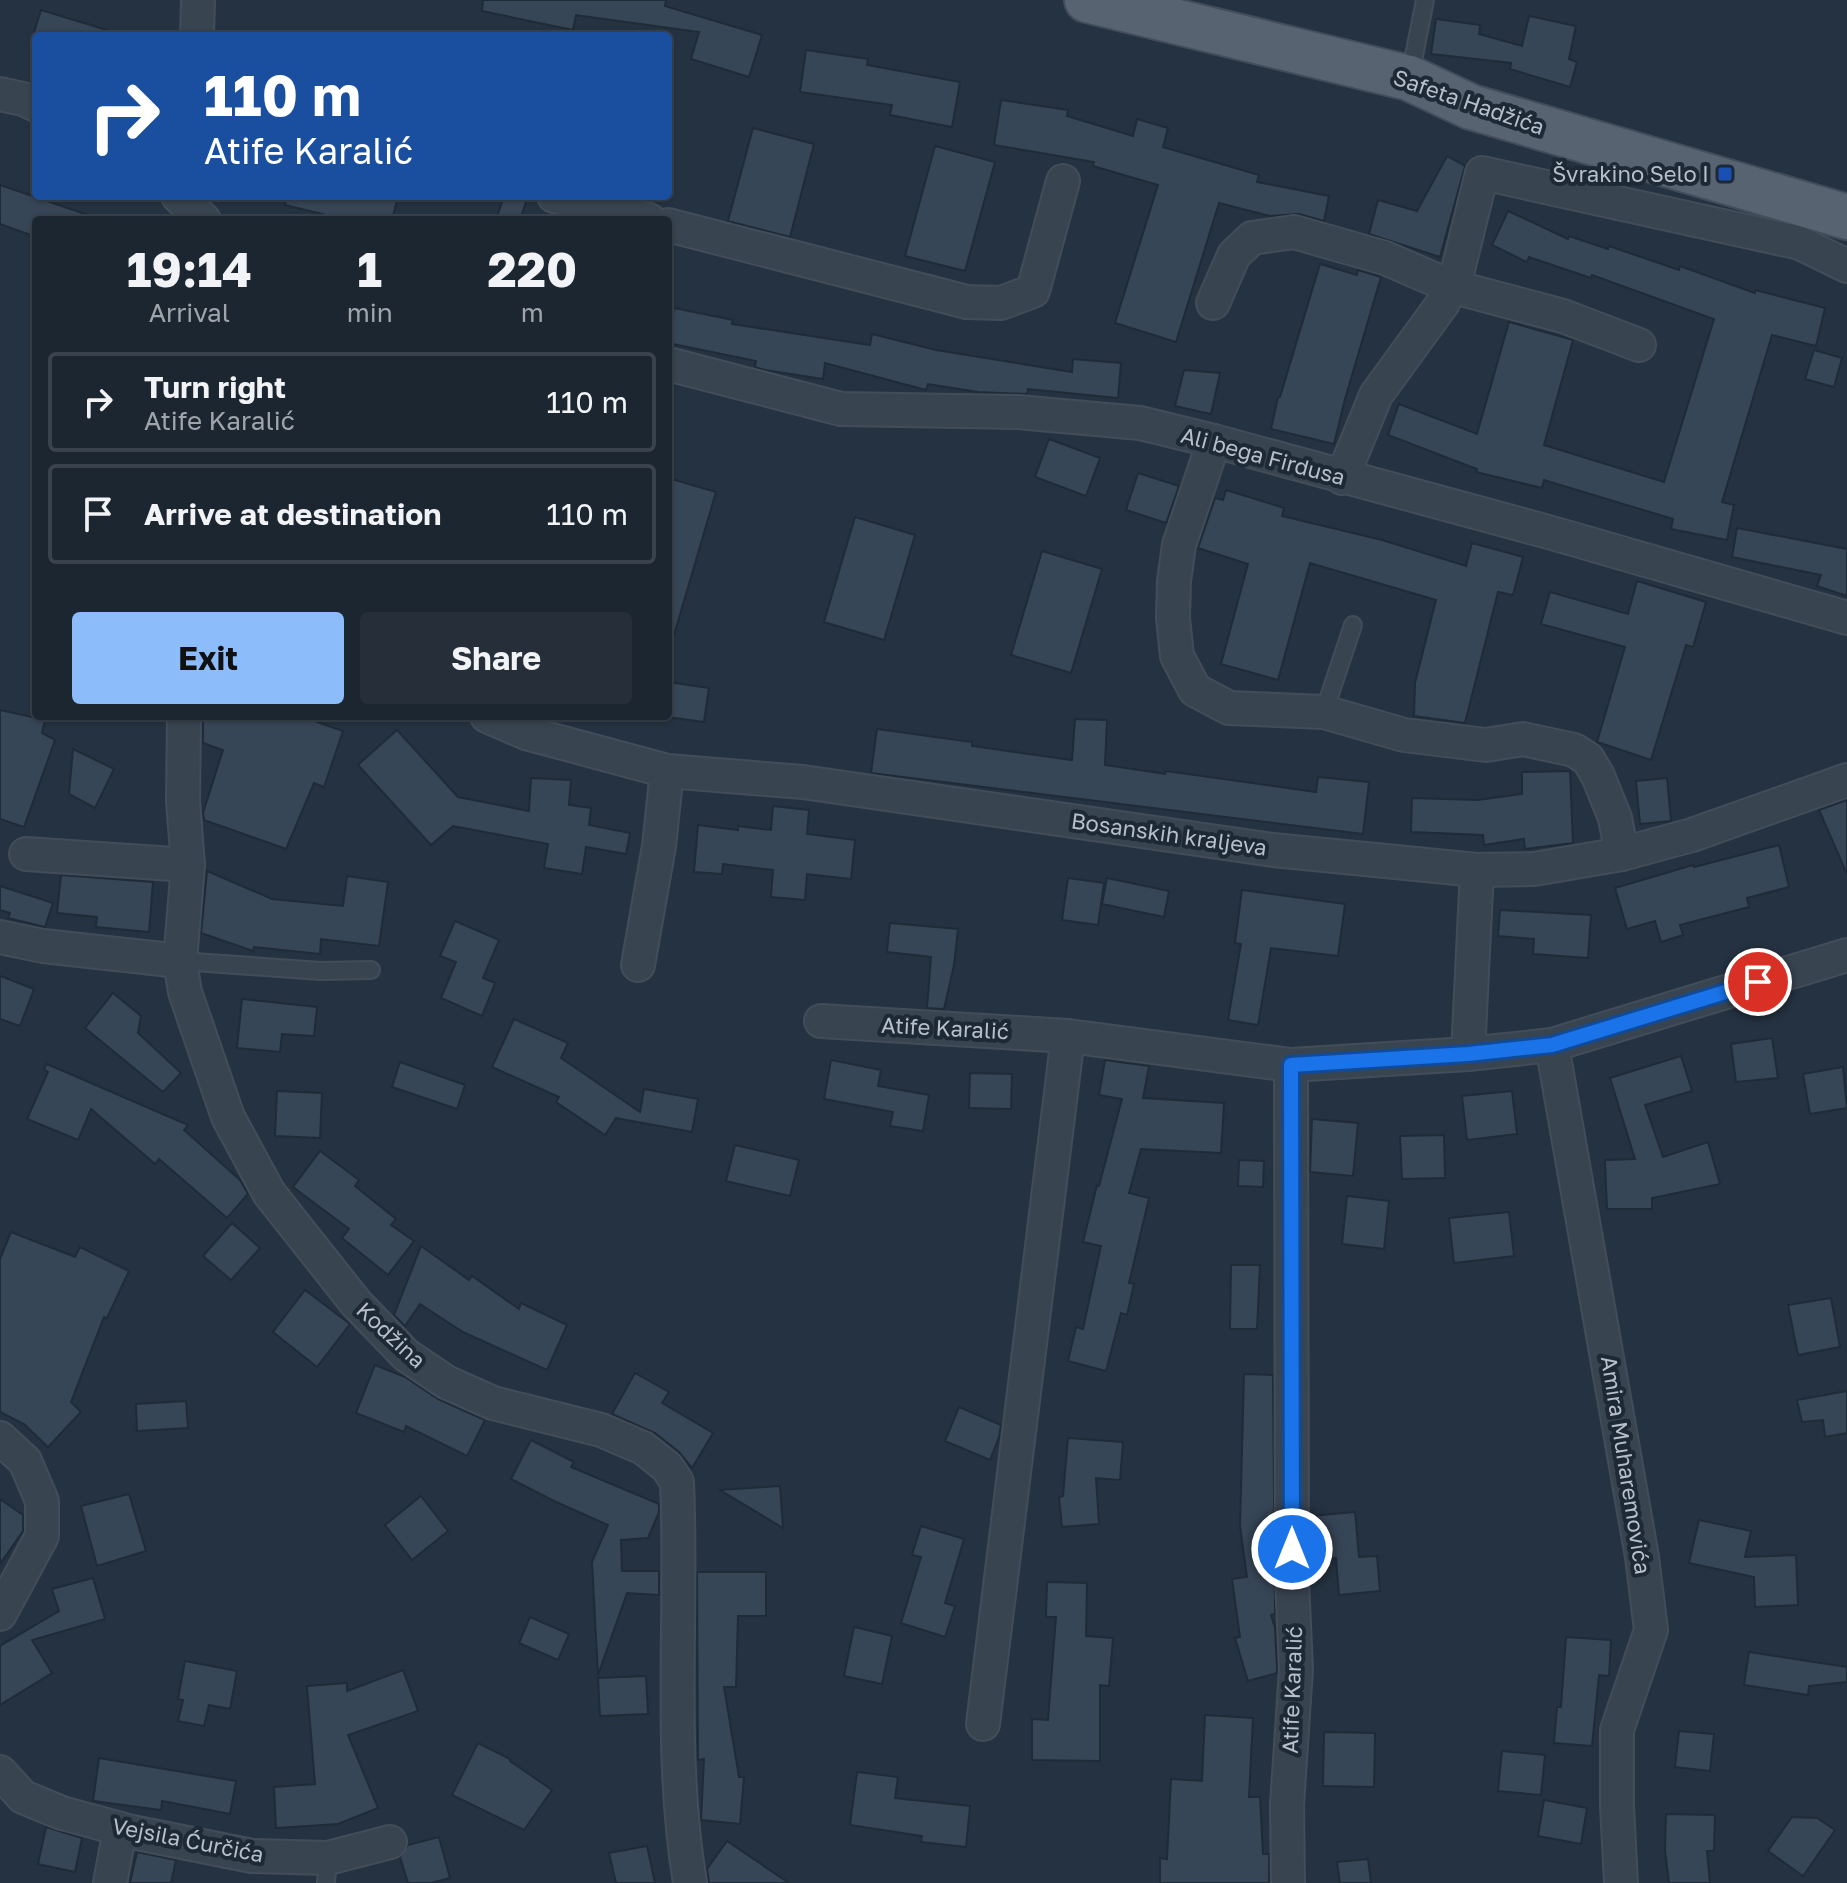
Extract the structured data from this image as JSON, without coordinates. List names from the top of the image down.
{
  "streets": {
    "main road": ["Safeta Hadžića"],
    "street": [
      "Ali bega Firdusa",
      "Bosanskih kraljeva",
      "Atife Karalić",
      "Kodžina",
      "Amira Muharemovića",
      "Vejsila Ćurčića"
    ]
  },
  "crossings": [
    ["Atife Karalić", "Amira Muharemovića"]
  ],
  "places": {
    "transit": ["Švrakino Selo I"]
  },
  "page": {
    "turn": ["110 m", "Atife Karalić"],
    "eta": [
      "19:14",
      "Arrival",
      "1",
      "min",
      "220",
      "m"
    ],
    "list": [
      {
        "name": "Turn right",
        "note": "Atife Karalić",
        "value": "110 m"
      },
      {
        "name": "Arrive at destination",
        "value": "110 m"
      }
    ],
    "buttons": ["Exit", "Share"]
  }
}
